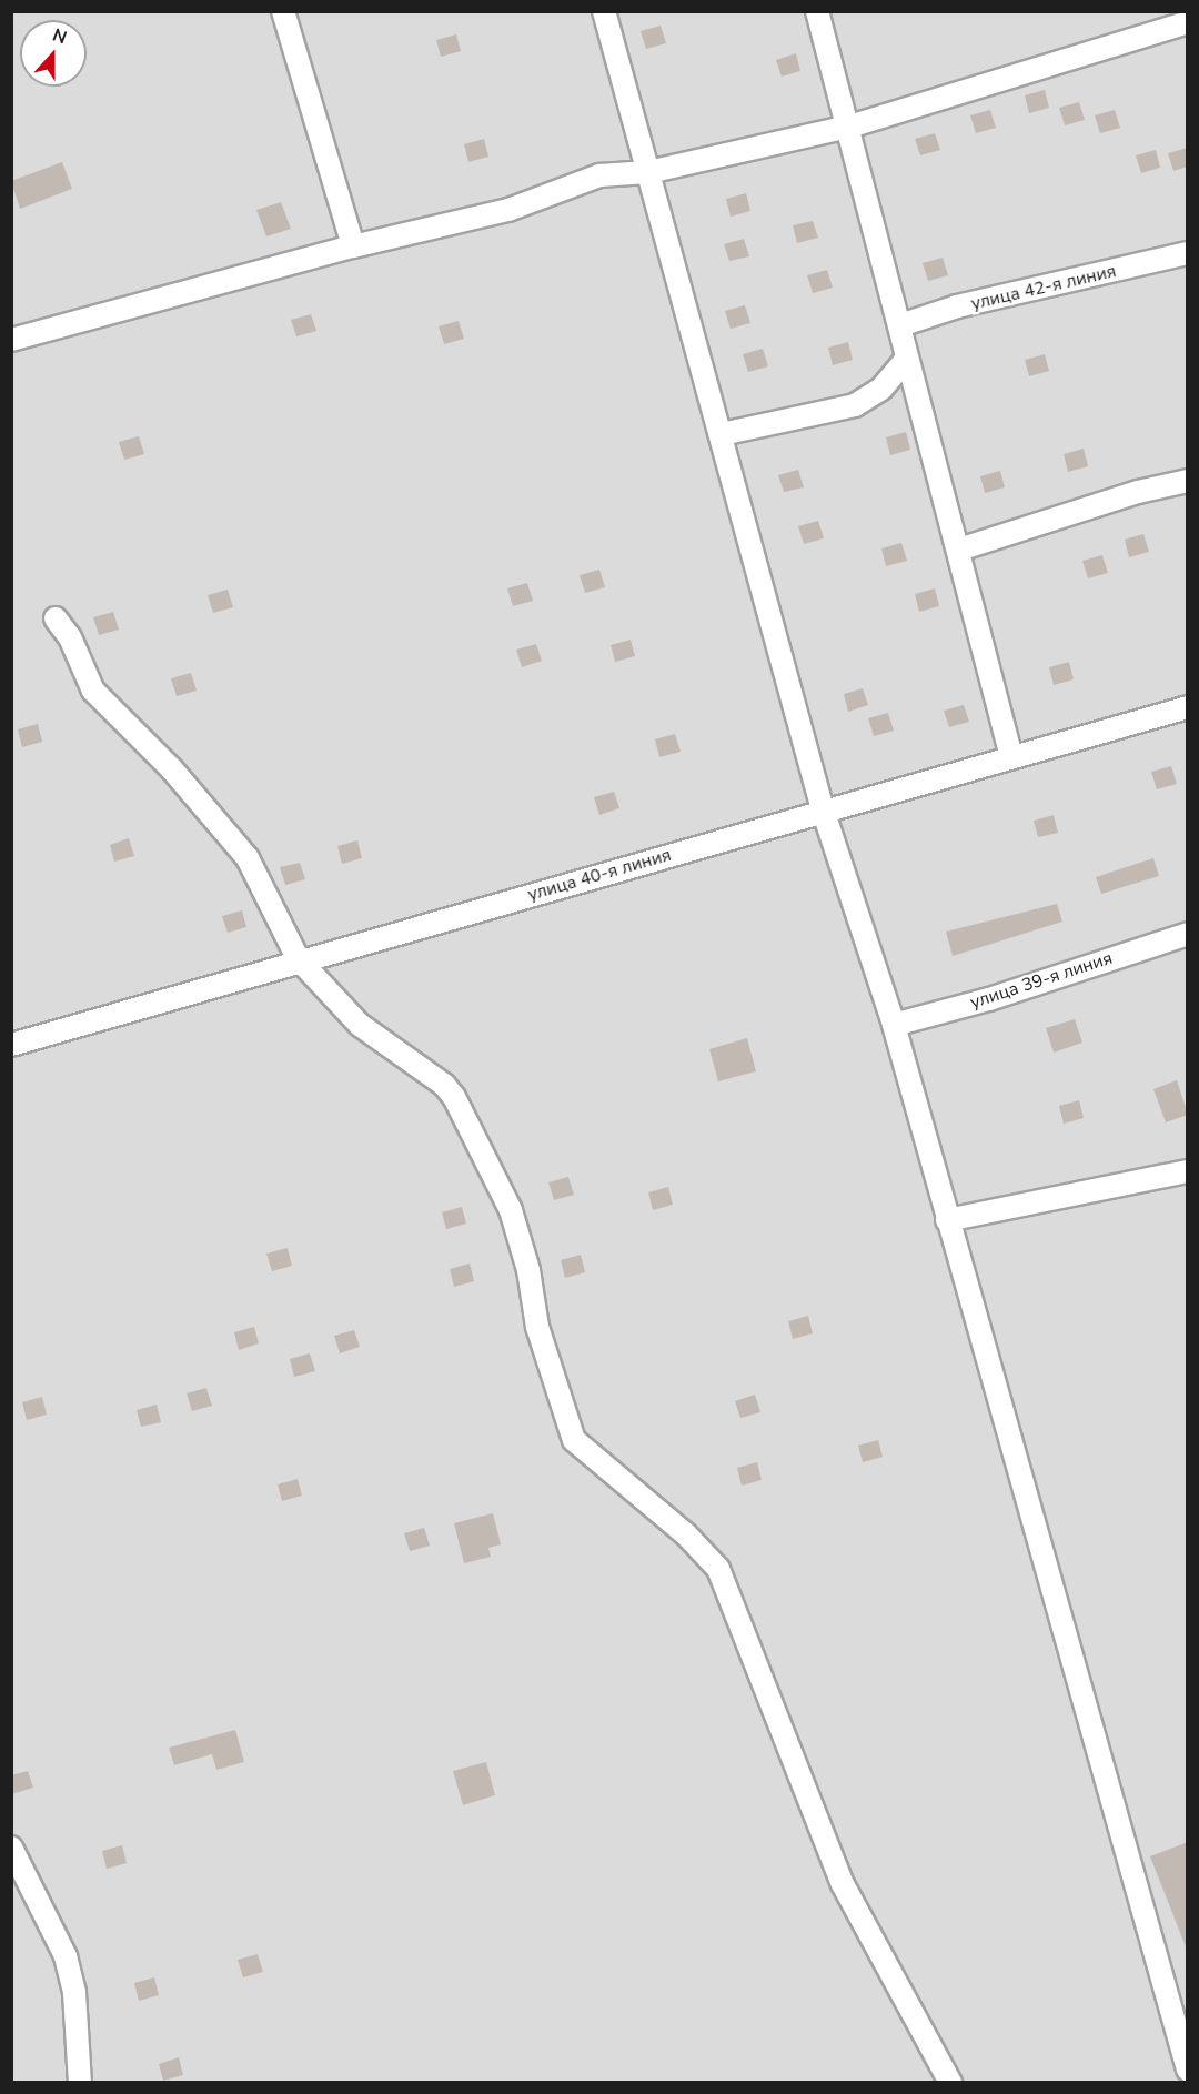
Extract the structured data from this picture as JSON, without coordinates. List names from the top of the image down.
{
  "streets": {
    "street": ["улица 42-я линия", "улица 40-я линия", "улица 39-я линия"]
  },
  "north": "top"
}
